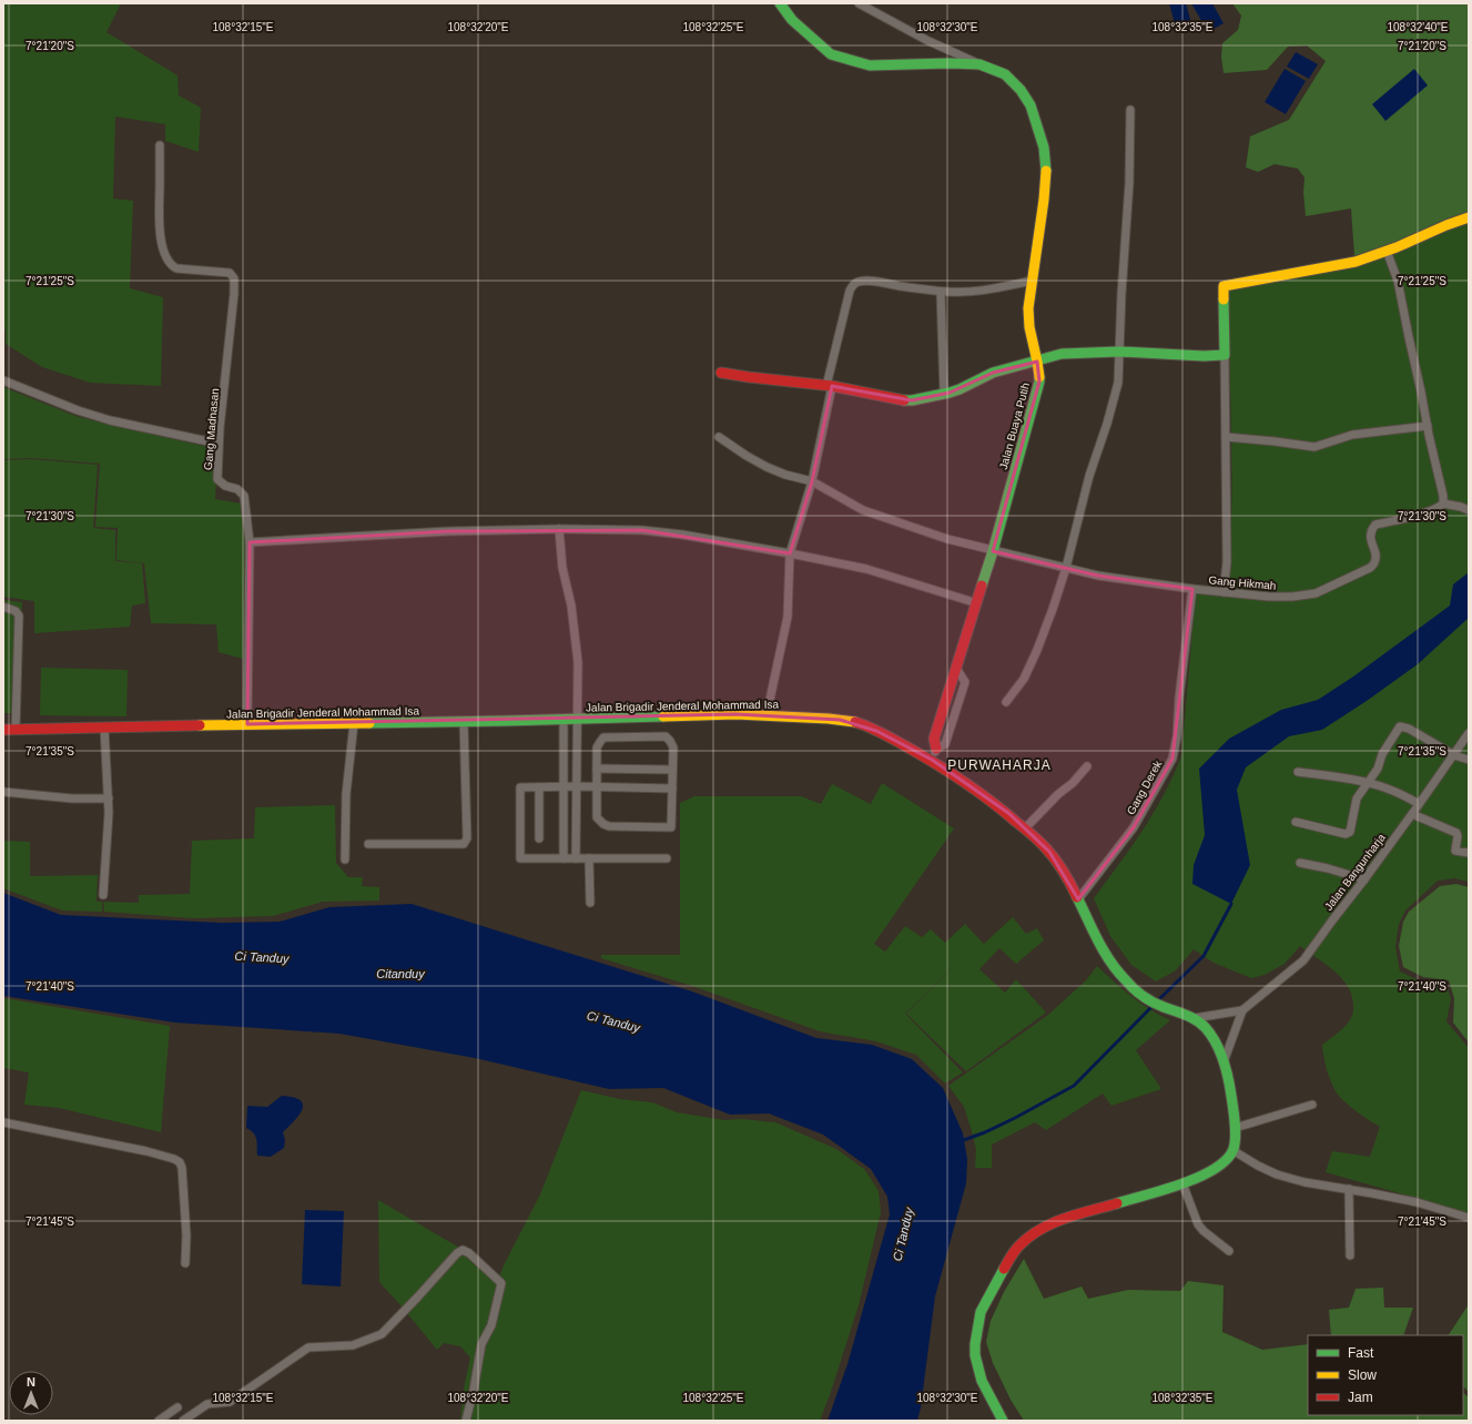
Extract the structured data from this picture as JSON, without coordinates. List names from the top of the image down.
{
  "streets": {
    "main road": ["Jalan Buaya Putih", "Jalan Brigadir Jenderal Mohammad Isa"],
    "street": [
      "Gang Madnasan",
      "Gang Hikmah",
      "Gang Derek",
      "Jalan Bangunharja"
    ]
  },
  "crossings": [
    ["Jalan Buaya Putih", "Gang Hikmah"],
    ["Jalan Buaya Putih", "Jalan Brigadir Jenderal Mohammad Isa"],
    ["Gang Madnasan", "Jalan Brigadir Jenderal Mohammad Isa"],
    ["Gang Hikmah", "Gang Derek"],
    ["Jalan Brigadir Jenderal Mohammad Isa", "Gang Derek"]
  ],
  "districts": ["PURWAHARJA"],
  "water": ["Ci Tanduy", "Citanduy"],
  "legend": ["Fast", "Slow", "Jam"],
  "north": "top",
  "coordinates": [
    "108°32'15\"E",
    "108°32'20\"E",
    "108°32'25\"E",
    "108°32'30\"E",
    "108°32'35\"E",
    "108°32'40\"E",
    "7°21'20\"S",
    "7°21'25\"S",
    "7°21'30\"S",
    "7°21'35\"S",
    "7°21'40\"S",
    "7°21'45\"S"
  ]
}
